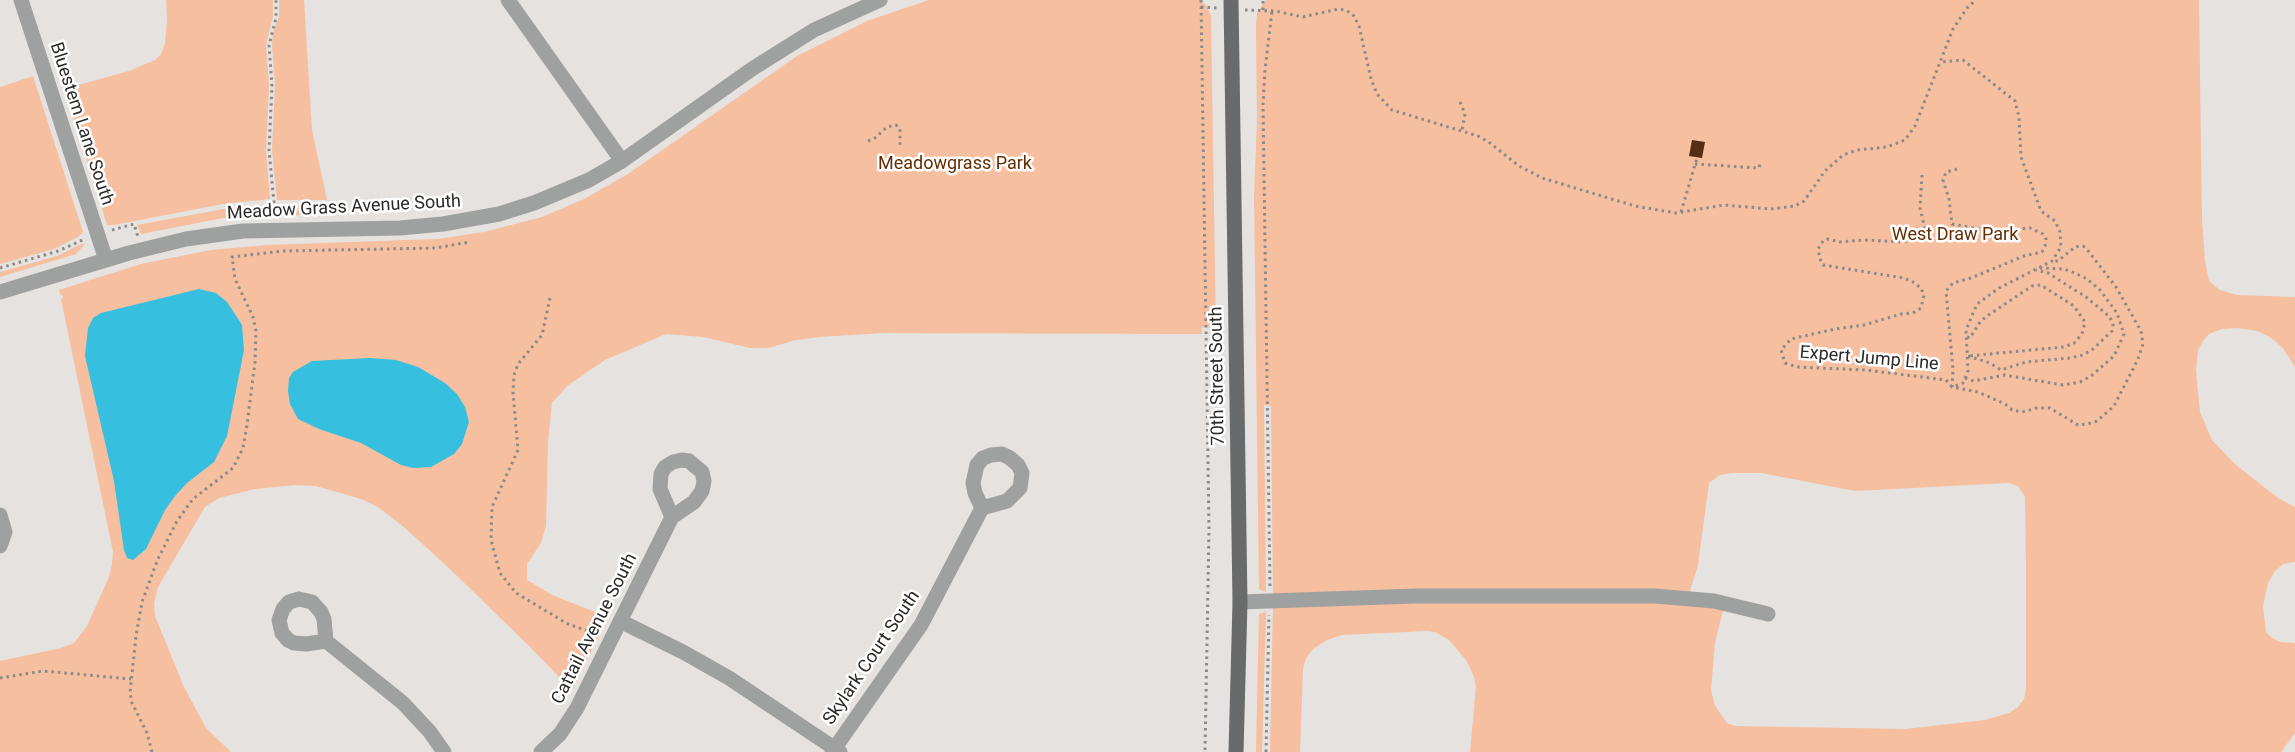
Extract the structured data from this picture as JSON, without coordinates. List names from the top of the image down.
{
  "streets": {
    "main road": ["70th Street South"],
    "street": [
      "Bluestem Lane South",
      "Meadow Grass Avenue South",
      "Cattail Avenue South",
      "Skylark Court South"
    ],
    "path": ["Expert Jump Line"]
  },
  "crossings": [
    ["Bluestem Lane South", "Meadow Grass Avenue South"]
  ],
  "parks": ["Meadowgrass Park", "West Draw Park"]
}
